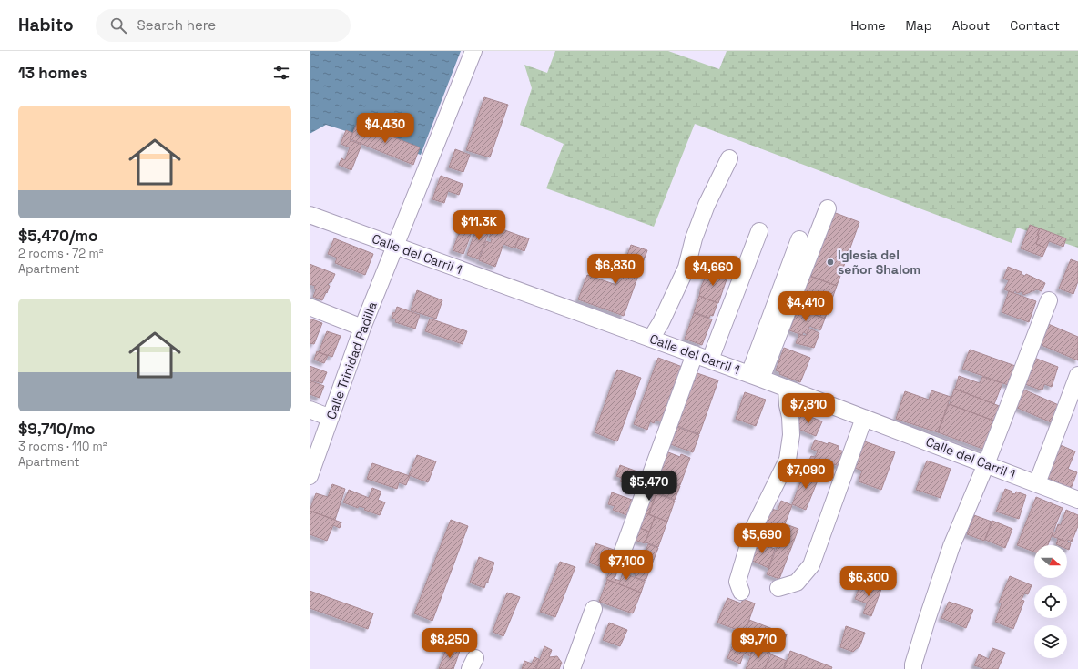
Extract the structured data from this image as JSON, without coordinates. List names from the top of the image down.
{
  "streets": {
    "street": ["Calle del Carril 1", "Calle Trinidad Padilla"]
  },
  "crossings": [
    ["Calle del Carril 1", "Calle Trinidad Padilla"]
  ],
  "places": ["Iglesia del señor Shalom"],
  "north": "right",
  "page": {
    "header": "Habito",
    "search": "Search here",
    "nav": [
      "Home",
      "Map",
      "About",
      "Contact"
    ],
    "heading": "13 homes",
    "list": [
      {
        "name": "$5,470/mo",
        "note": "2 rooms · 72 m² · Apartment"
      },
      {
        "name": "$9,710/mo",
        "note": "3 rooms · 110 m² · Apartment"
      }
    ],
    "price": [
      "$4,430",
      "$11.3K",
      "$6,830",
      "$4,660",
      "$4,410",
      "$7,810",
      "$7,090",
      "$5,470",
      "$5,690",
      "$7,100",
      "$6,300",
      "$8,250",
      "$9,710"
    ]
  }
}
